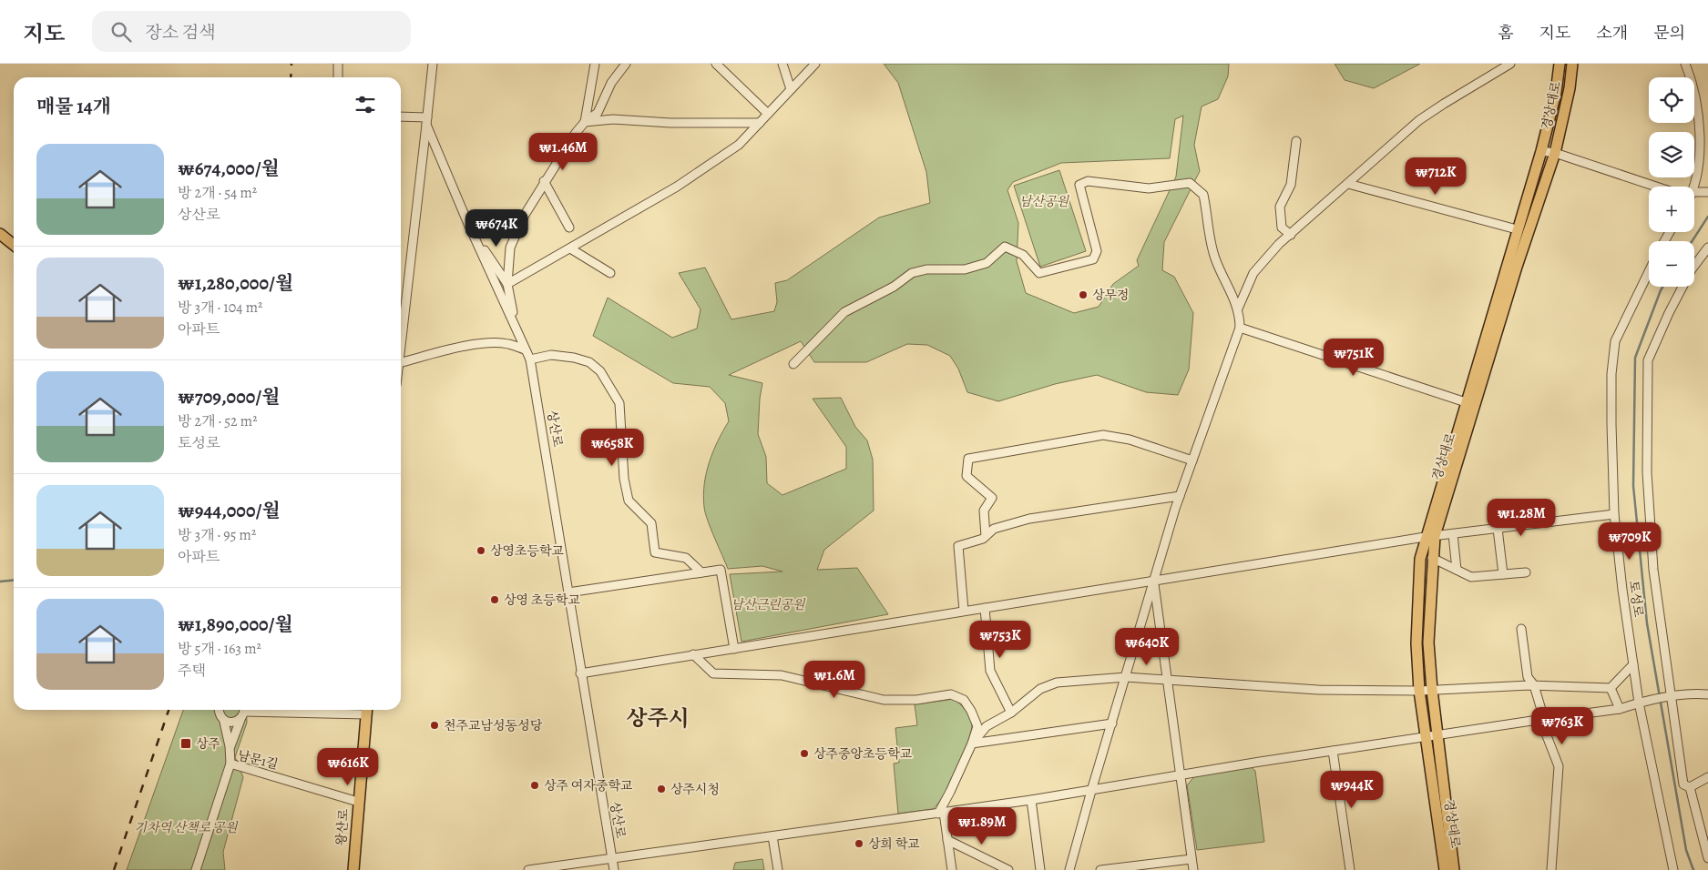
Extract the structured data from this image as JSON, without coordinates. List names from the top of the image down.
{
  "streets": {
    "main road": ["경상대로", "왕산로"],
    "street": ["상산로", "토성로", "남문1길"]
  },
  "crossings": [
    ["남문1길", "왕산로"]
  ],
  "districts": ["상주시"],
  "parks": ["남산공원", "남산근린공원", "기차역 산책로 공원"],
  "places": {
    "other": [
      "상무정",
      "상영초등학교",
      "상영 초등학교",
      "천주교남성동성당",
      "상주중앙초등학교",
      "상주 여자중학교",
      "상주시청",
      "상희 학교"
    ],
    "transit": ["상주"]
  },
  "page": {
    "header": "지도",
    "search": "장소 검색",
    "nav": [
      "홈",
      "지도",
      "소개",
      "문의"
    ],
    "map_buttons": ["+", "−"],
    "heading": "매물 14개",
    "list": [
      {
        "name": "₩674,000/월",
        "note": "방 2개 · 54 m² · 상산로"
      },
      {
        "name": "₩1,280,000/월",
        "note": "방 3개 · 104 m² · 아파트"
      },
      {
        "name": "₩709,000/월",
        "note": "방 2개 · 52 m² · 토성로"
      },
      {
        "name": "₩944,000/월",
        "note": "방 3개 · 95 m² · 아파트"
      },
      {
        "name": "₩1,890,000/월",
        "note": "방 5개 · 163 m² · 주택"
      }
    ],
    "price": [
      "₩1.46M",
      "₩712K",
      "₩674K",
      "₩751K",
      "₩658K",
      "₩1.28M",
      "₩709K",
      "₩753K",
      "₩640K",
      "₩1.6M",
      "₩763K",
      "₩616K",
      "₩944K",
      "₩1.89M"
    ]
  }
}
